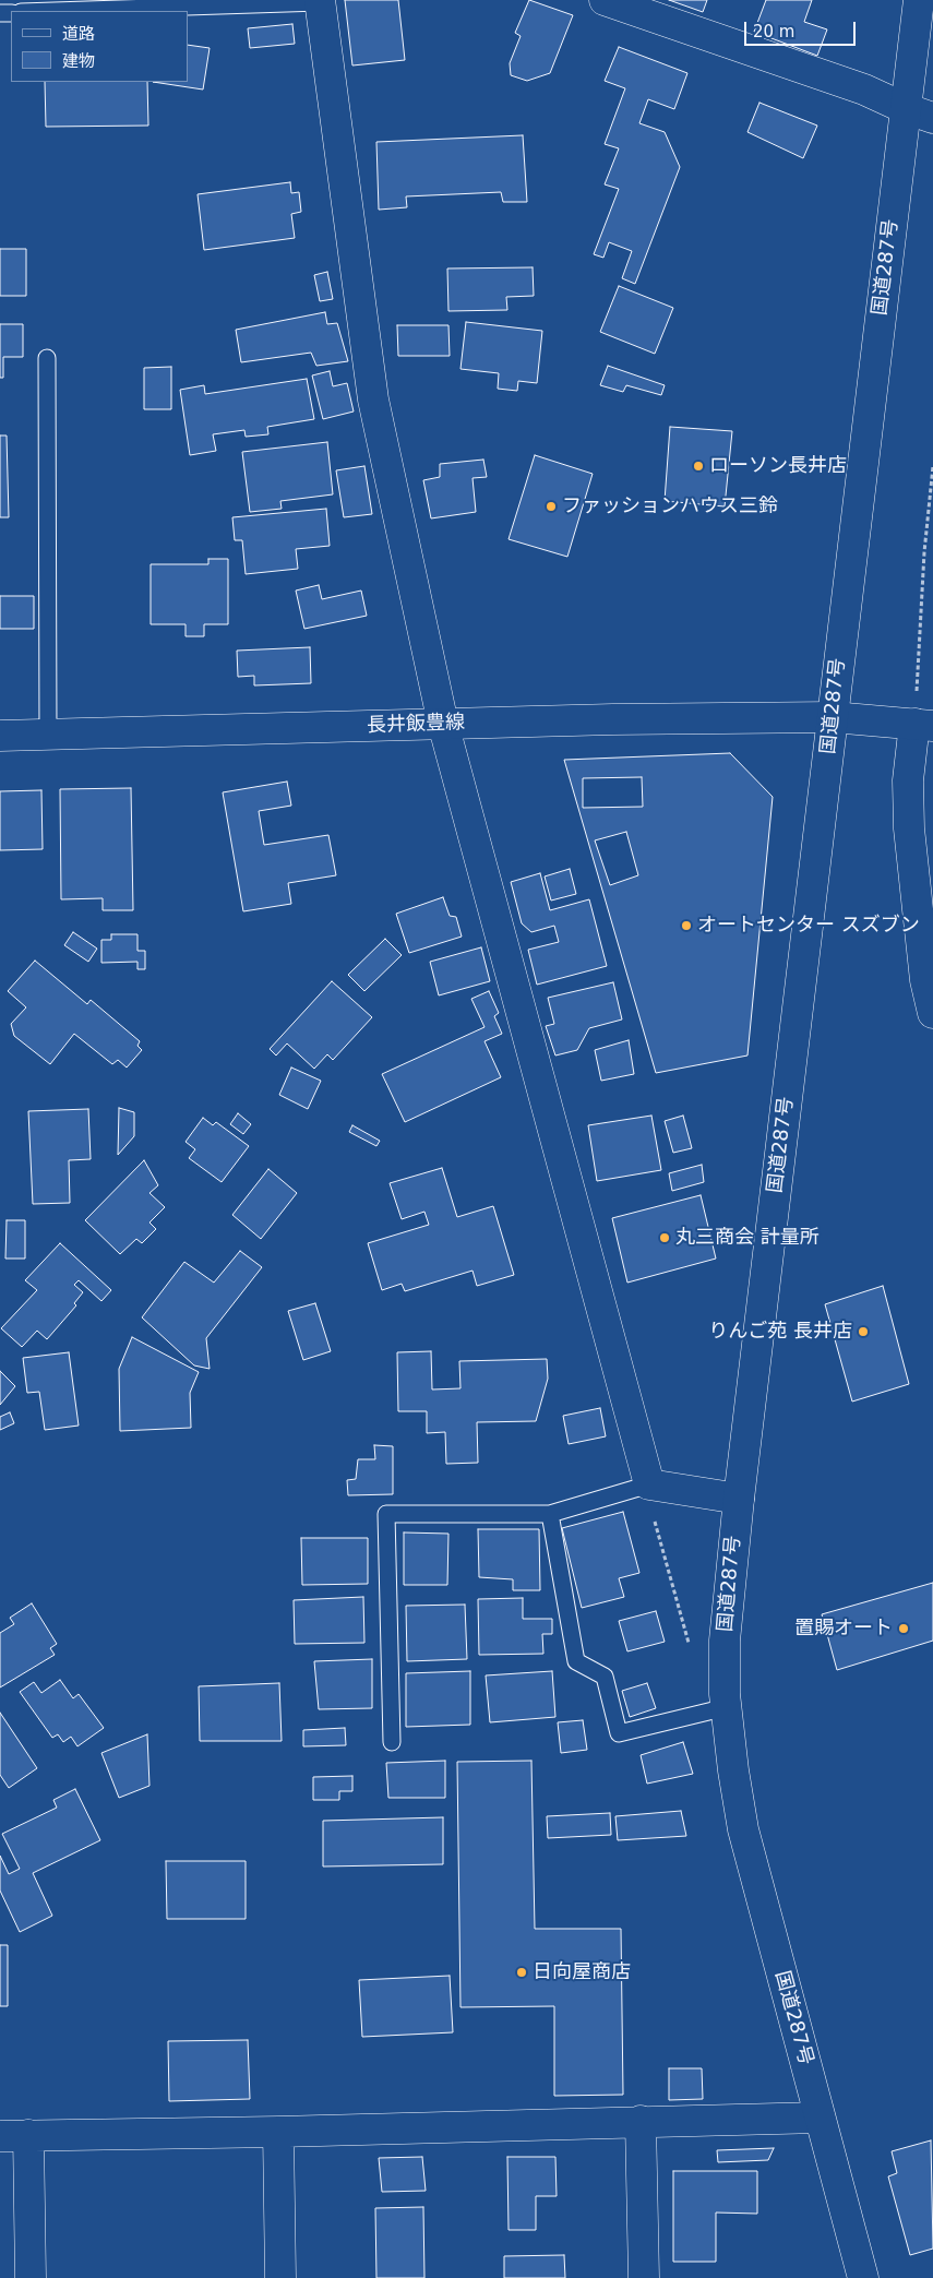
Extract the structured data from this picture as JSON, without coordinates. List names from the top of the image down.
{
  "streets": {
    "main road": ["国道287号", "長井飯豊線"]
  },
  "crossings": [
    ["国道287号", "長井飯豊線"]
  ],
  "places": [
    "ローソン長井店",
    "ファッションハウス三鈴",
    "オートセンター スズブン",
    "丸三商会 計量所",
    "りんご苑 長井店",
    "置賜オート",
    "日向屋商店"
  ],
  "legend": ["道路", "建物"],
  "scale_bar": "20 m"
}
